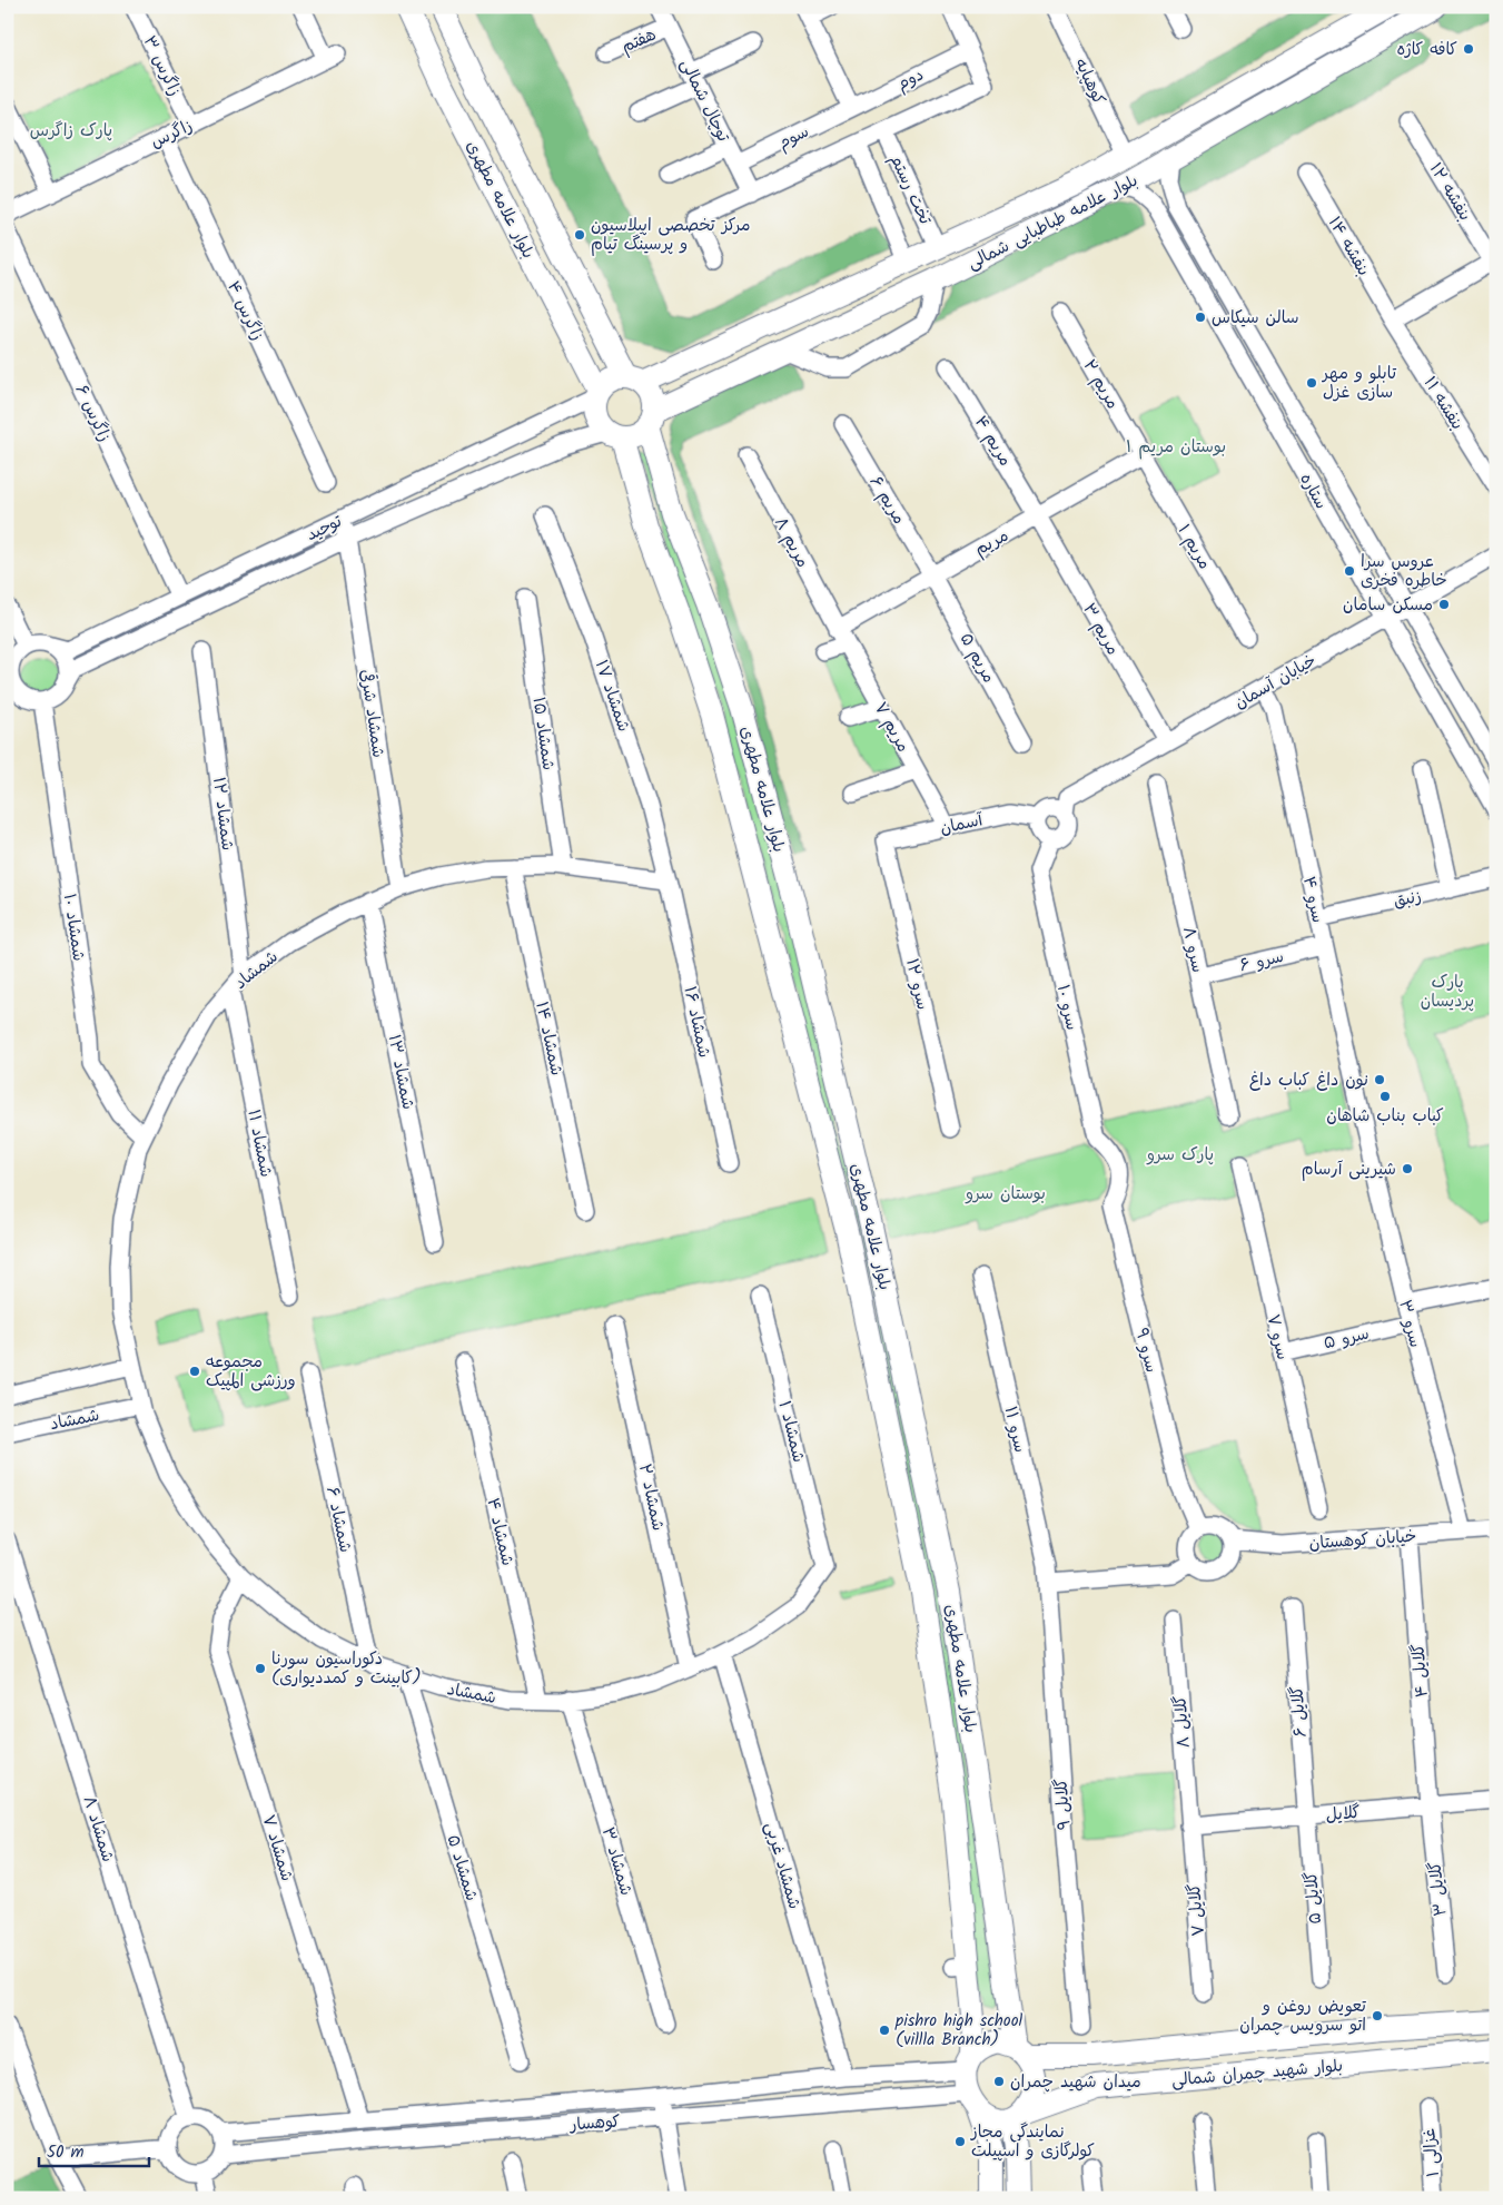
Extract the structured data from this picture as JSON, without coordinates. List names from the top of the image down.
{
  "streets": {
    "main road": ["بلوار علامه مطهری", "بلوار علامه طباطبایی شمالی", "بلوار شهید چمران شمالی"],
    "street": [
      "هفتم",
      "زاگرس ۳",
      "دوم",
      "کوهپایه",
      "توچال شمالی",
      "زاگرس",
      "سوم",
      "تخت رستم",
      "بنفشه ۱۲",
      "بنفشه ۱۴",
      "زاگرس ۴",
      "مریم ۲",
      "بنفشه ۱۱",
      "زاگرس ۶",
      "مریم ۴",
      "ستاره",
      "مریم ۶",
      "توحید",
      "مریم ۸",
      "مریم",
      "مریم ۱",
      "مریم ۳",
      "مریم ۵",
      "خیابان آسمان",
      "شمشاد ۱۷",
      "شمشاد شرقی",
      "مریم ۷",
      "شمشاد ۱۵",
      "شمشاد ۱۲",
      "آسمان",
      "زنبق",
      "سرو ۴",
      "شمشاد ۱۰",
      "سرو ۸",
      "سرو ۶",
      "شمشاد",
      "سرو ۱۲",
      "سرو ۱۰",
      "شمشاد ۱۶",
      "شمشاد ۱۴",
      "شمشاد ۱۳",
      "شمشاد ۱۱",
      "سرو ۳",
      "سرو ۷",
      "سرو ۵",
      "سرو ۹",
      "سرو ۱۱",
      "شمشاد ۱",
      "شمشاد ۲",
      "شمشاد ۶",
      "شمشاد ۴",
      "خیابان کوهستان",
      "گلایل ۴",
      "گلایل ۶",
      "گلایل ۸",
      "گلایل ۹",
      "گلایل",
      "شمشاد ۸",
      "شمشاد ۷",
      "شمشاد ۳",
      "شمشاد غربی",
      "شمشاد ۵",
      "گلایل ۳",
      "گلایل ۵",
      "گلایل ۷",
      "کوهسار",
      "غزالی ۱"
    ]
  },
  "crossings": [
    ["هفتم", "توچال شمالی"],
    ["زاگرس ۳", "زاگرس"],
    ["دوم", "سوم"],
    ["کوهپایه", "بلوار علامه طباطبایی شمالی"],
    ["توچال شمالی", "سوم"],
    ["زاگرس", "زاگرس ۴"],
    ["تخت رستم", "بلوار علامه طباطبایی شمالی"],
    ["بلوار علامه مطهری", "بلوار علامه طباطبایی شمالی"],
    ["بلوار علامه مطهری", "توحید"],
    ["بلوار علامه مطهری", "بلوار شهید چمران شمالی"],
    ["بلوار علامه مطهری", "کوهسار"],
    ["بلوار علامه طباطبایی شمالی", "ستاره"],
    ["بلوار علامه طباطبایی شمالی", "توحید"],
    ["بنفشه ۱۴", "بنفشه ۱۱"],
    ["مریم ۲", "مریم"],
    ["مریم ۲", "مریم ۱"],
    ["زاگرس ۶", "توحید"],
    ["مریم ۴", "مریم"],
    ["مریم ۴", "مریم ۳"],
    ["ستاره", "خیابان آسمان"],
    ["مریم ۶", "مریم"],
    ["مریم ۶", "مریم ۵"],
    ["توحید", "شمشاد شرقی"],
    ["توحید", "شمشاد ۱۰"],
    ["مریم ۸", "مریم"],
    ["مریم ۸", "مریم ۷"],
    ["مریم", "مریم ۱"],
    ["مریم", "مریم ۳"],
    ["مریم", "مریم ۵"],
    ["مریم", "مریم ۷"],
    ["مریم ۳", "خیابان آسمان"],
    ["خیابان آسمان", "آسمان"],
    ["خیابان آسمان", "سرو ۴"],
    ["خیابان آسمان", "سرو ۱۰"],
    ["شمشاد ۱۷", "شمشاد"],
    ["شمشاد ۱۷", "شمشاد ۱۶"],
    ["شمشاد شرقی", "شمشاد"],
    ["مریم ۷", "آسمان"],
    ["شمشاد ۱۵", "شمشاد"],
    ["شمشاد ۱۲", "شمشاد"],
    ["آسمان", "سرو ۱۲"],
    ["آسمان", "سرو ۱۰"],
    ["زنبق", "سرو ۴"],
    ["سرو ۴", "سرو ۶"],
    ["سرو ۴", "سرو ۳"],
    ["شمشاد ۱۰", "شمشاد"],
    ["سرو ۸", "سرو ۶"],
    ["شمشاد", "شمشاد ۱۶"],
    ["شمشاد", "شمشاد ۱۴"],
    ["شمشاد", "شمشاد ۱۳"],
    ["شمشاد", "شمشاد ۱۱"],
    ["شمشاد", "شمشاد ۱"],
    ["شمشاد", "شمشاد ۲"],
    ["شمشاد", "شمشاد ۶"],
    ["شمشاد", "شمشاد ۴"],
    ["شمشاد", "شمشاد ۷"],
    ["شمشاد", "شمشاد ۳"],
    ["شمشاد", "شمشاد غربی"],
    ["شمشاد", "شمشاد ۵"],
    ["سرو ۱۰", "سرو ۹"],
    ["سرو ۳", "سرو ۵"],
    ["سرو ۳", "خیابان کوهستان"],
    ["سرو ۷", "سرو ۵"],
    ["سرو ۹", "خیابان کوهستان"],
    ["سرو ۱۱", "گلایل ۹"],
    ["خیابان کوهستان", "گلایل ۴"],
    ["گلایل ۴", "گلایل"],
    ["گلایل ۴", "گلایل ۳"],
    ["گلایل ۶", "گلایل"],
    ["گلایل ۶", "گلایل ۵"],
    ["گلایل ۸", "گلایل"],
    ["گلایل ۸", "گلایل ۷"],
    ["گلایل", "گلایل ۳"],
    ["گلایل", "گلایل ۵"],
    ["گلایل", "گلایل ۷"],
    ["شمشاد ۸", "کوهسار"],
    ["شمشاد ۷", "کوهسار"],
    ["شمشاد غربی", "کوهسار"],
    ["بلوار شهید چمران شمالی", "کوهسار"]
  ],
  "parks": [
    "پارک زاگرس",
    "بوستان مریم ۱",
    "پارک پردیسان",
    "پارک سرو",
    "بوستان سرو"
  ],
  "places": [
    "کافه کاژه",
    "مرکز تخصصی اپیلاسیون و پرسینگ تیام",
    "سالن سیکاس",
    "تابلو و مهر سازی غزل",
    "عروس سرا خاطره فخری",
    "مسکن سامان",
    "نون داغ کباب داغ",
    "کباب بناب شاهان",
    "شیرینی آرسام",
    "مجموعه ورزشی المپیک",
    "دکوراسیون سورنا (کابینت و کمددیواری)",
    "تعویض روغن و اتو سرویس چمران",
    "pishro high school (villla Branch)",
    "میدان شهید چمران",
    "نمایندگی مجاز کولرگازی و اسپیلت"
  ],
  "scale_bar": "50 m"
}
